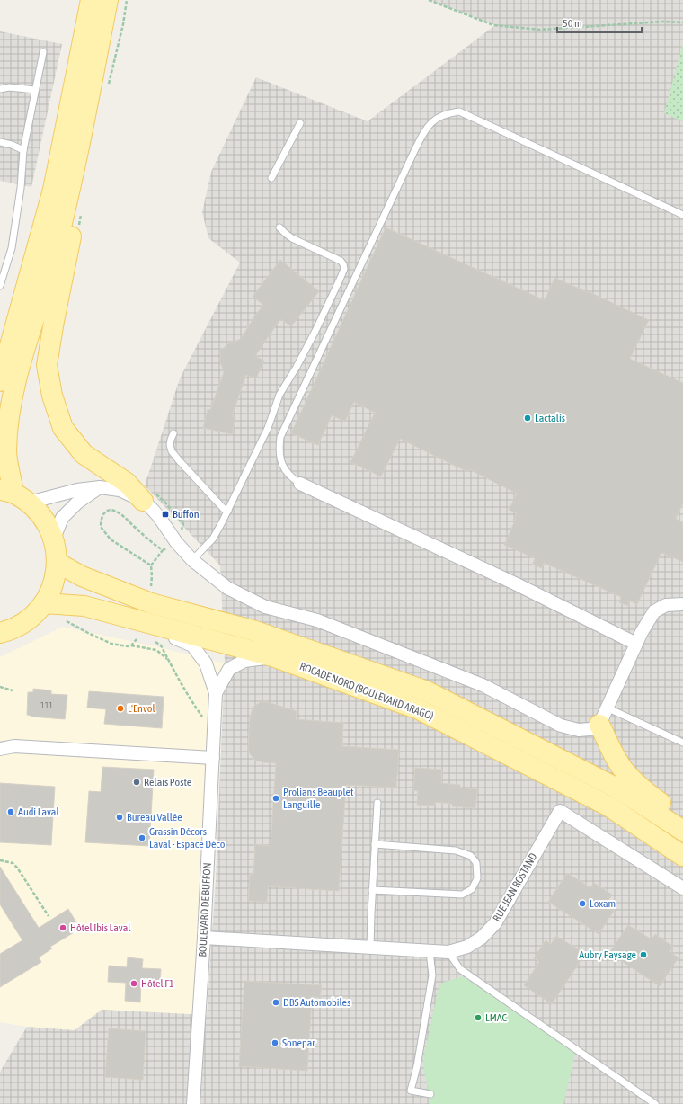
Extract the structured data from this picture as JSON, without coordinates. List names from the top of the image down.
{
  "streets": {
    "main road": ["ROCADE NORD (BOULEVARD ARAGO)"],
    "street": ["RUE JEAN ROSTAND", "BOULEVARD DE BUFFON"]
  },
  "crossings": [
    ["RUE JEAN ROSTAND", "BOULEVARD DE BUFFON"]
  ],
  "places": {
    "other": [
      "Lactalis",
      "L'Envol",
      "Relais Poste",
      "Prolians Beauplet Languille",
      "Audi Laval",
      "Bureau Vallée",
      "Grassin Décors - Laval - Espace Déco",
      "Loxam",
      "Hôtel Ibis Laval",
      "Aubry Paysage",
      "Hôtel F1",
      "DBS Automobiles",
      "LMAC",
      "Sonepar"
    ],
    "transit": ["Buffon"]
  },
  "house_numbers": ["111"],
  "scale_bar": "50 m"
}
